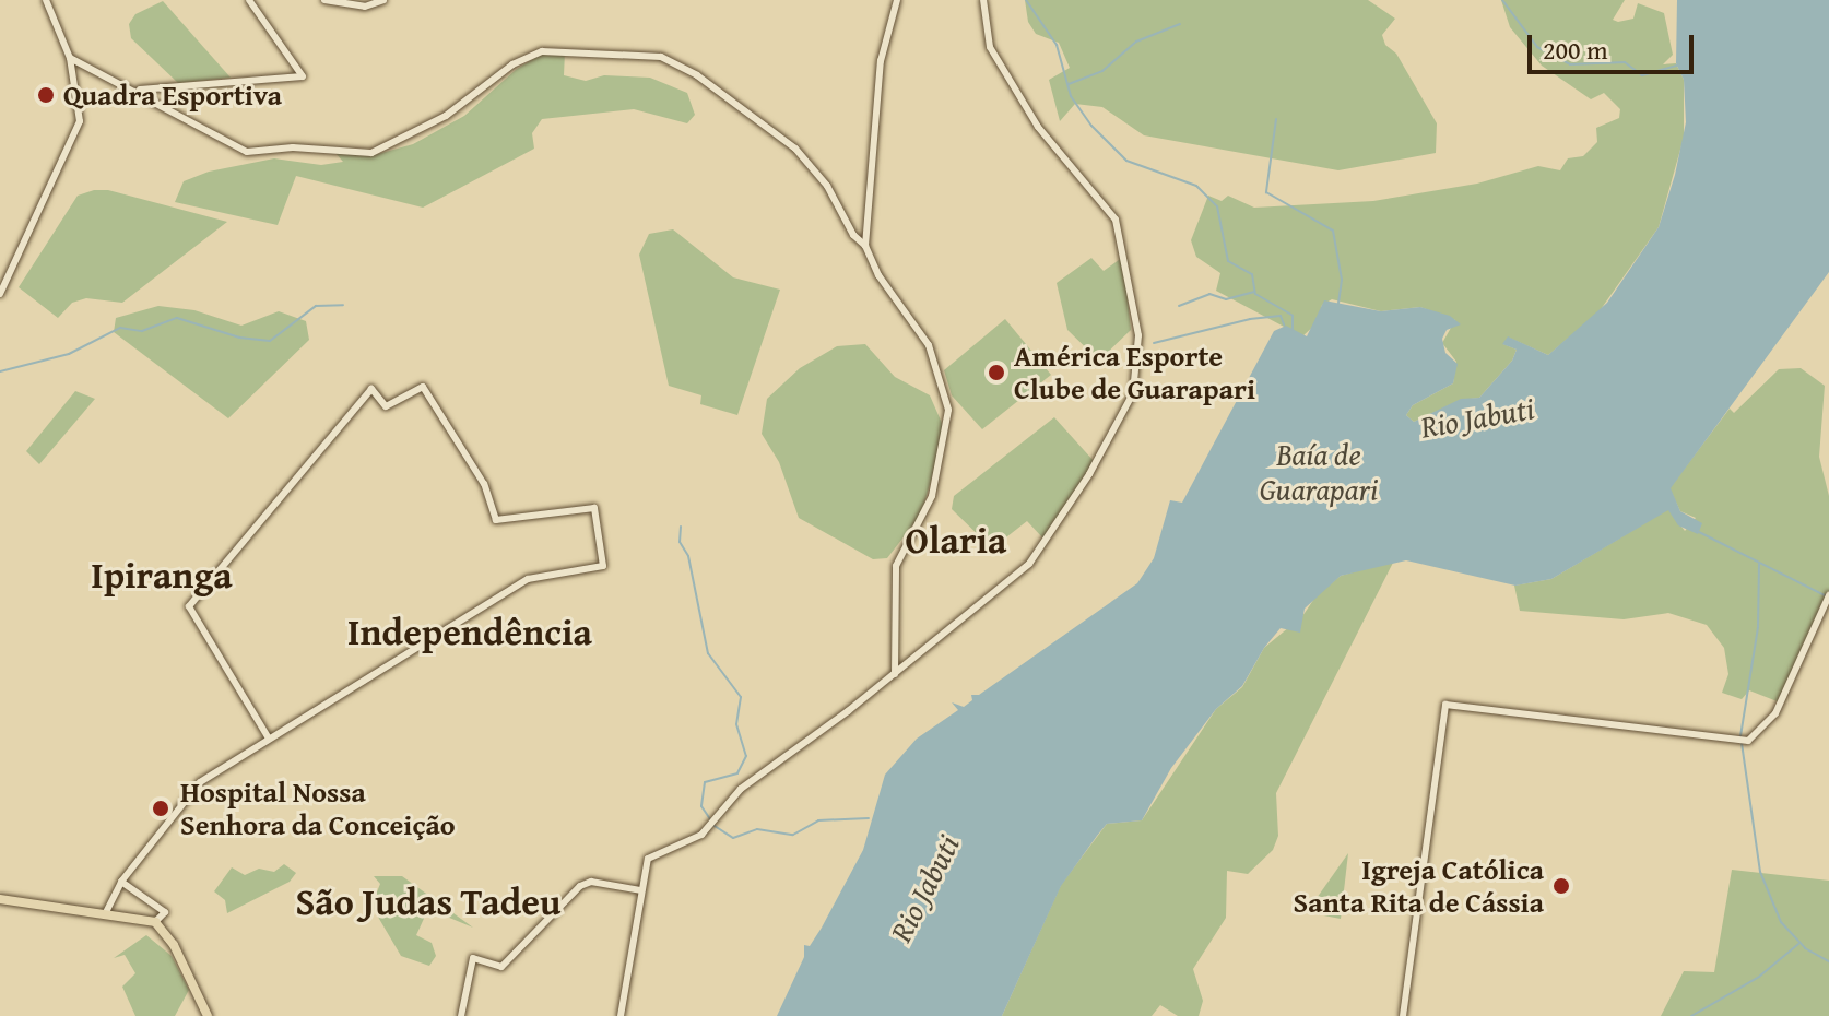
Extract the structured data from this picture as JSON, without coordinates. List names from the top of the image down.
{
  "districts": [
    "Olaria",
    "Ipiranga",
    "Independência",
    "São Judas Tadeu"
  ],
  "water": ["Rio Jabuti", "Baía de Guarapari"],
  "places": [
    "Quadra Esportiva",
    "América Esporte Clube de Guarapari",
    "Hospital Nossa Senhora da Conceição",
    "Igreja Católica Santa Rita de Cássia"
  ],
  "scale_bar": "200 m"
}
